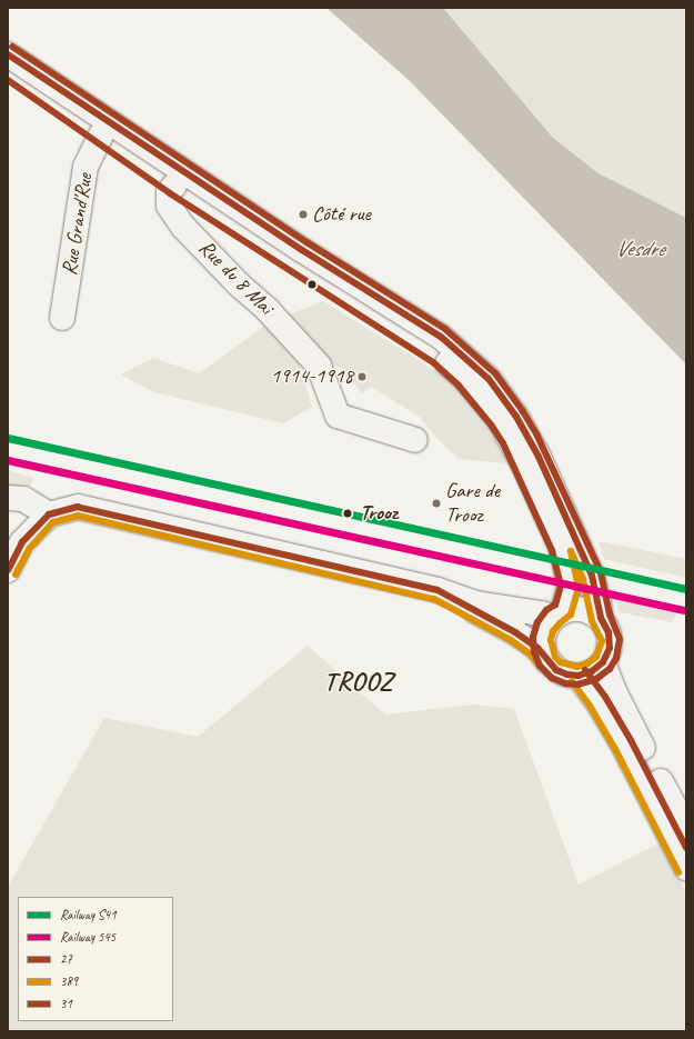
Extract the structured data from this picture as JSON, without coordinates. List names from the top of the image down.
{
  "streets": {
    "main road": ["Rue Grand'Rue", "Rue du 8 Mai"]
  },
  "districts": ["TROOZ"],
  "water": ["Vesdre"],
  "places": [
    "Côté rue",
    "1914-1918",
    "Gare de Trooz",
    "Trooz"
  ],
  "lines": [
    "transit line 31",
    "transit line 27",
    "rail line S41",
    "rail line 545",
    "transit line 389"
  ],
  "legend": [
    "Railway S41",
    "Railway 545",
    "27",
    "389",
    "31"
  ]
}
